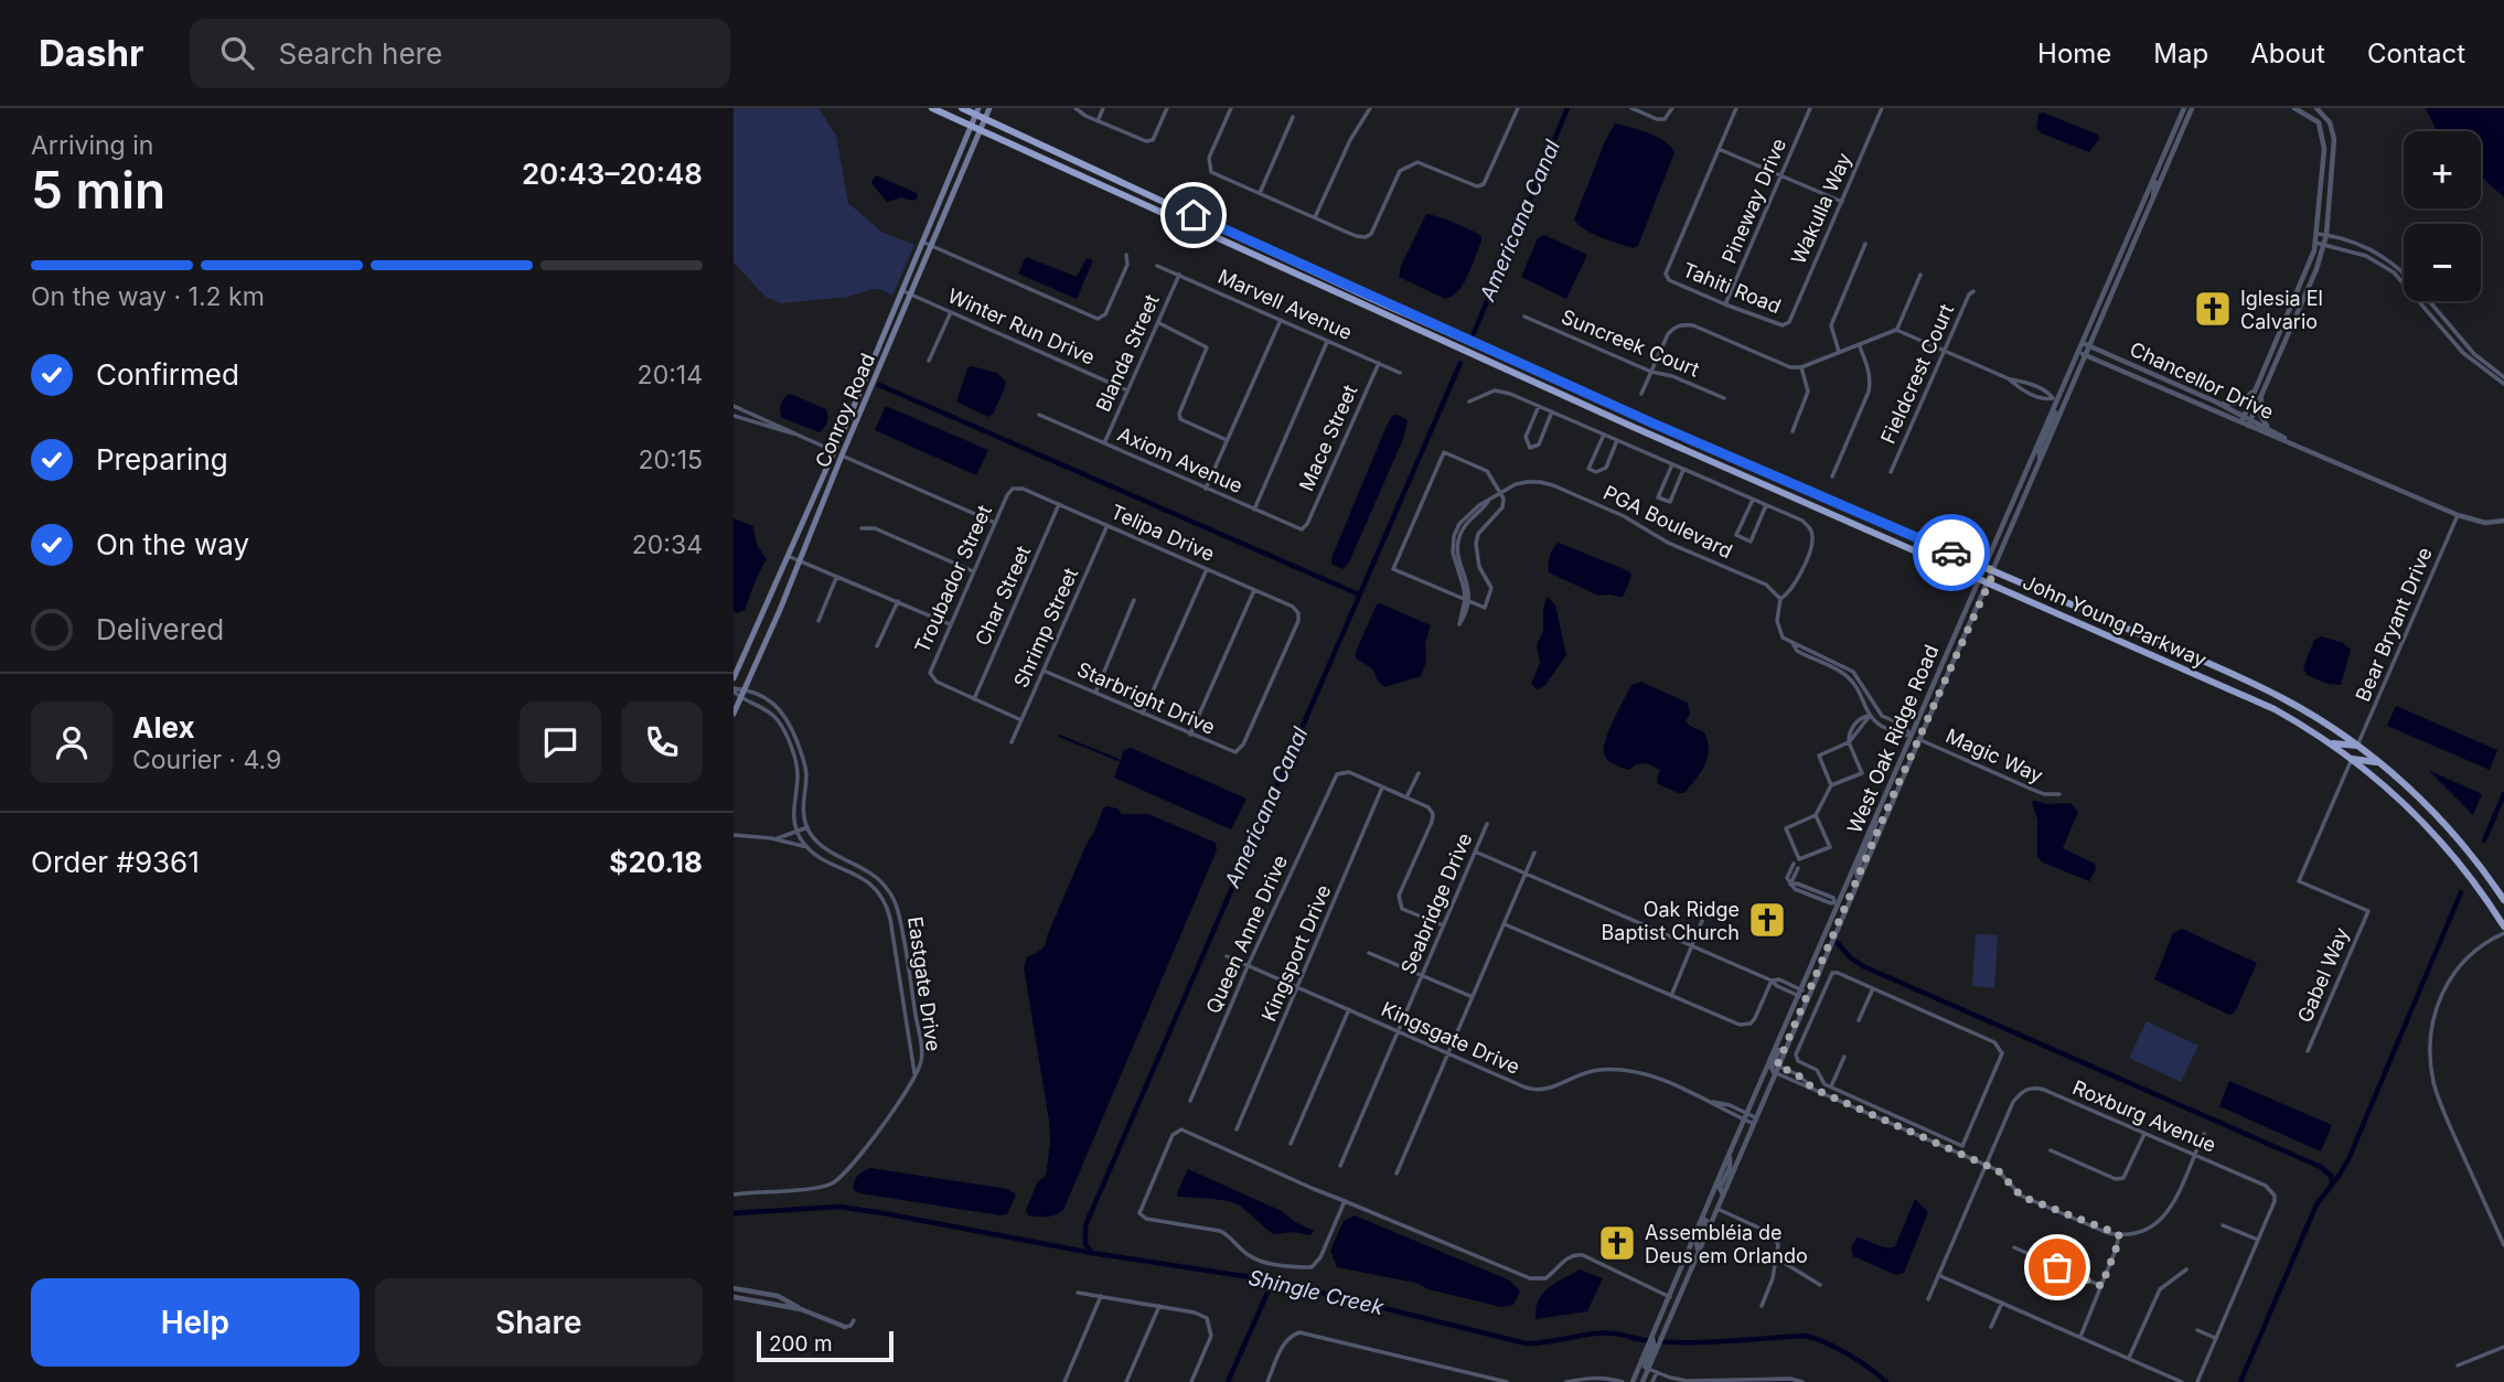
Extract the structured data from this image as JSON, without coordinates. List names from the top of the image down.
{
  "streets": {
    "highway": ["John Young Parkway"],
    "main road": ["Conroy Road"],
    "street": [
      "Pineway Drive",
      "Wakulla Way",
      "Tahiti Road",
      "Marvell Avenue",
      "Winter Run Drive",
      "Suncreek Court",
      "Blanda Street",
      "Fieldcrest Court",
      "Chancellor Drive",
      "Mace Street",
      "Axiom Avenue",
      "PGA Boulevard",
      "Telipa Drive",
      "Troubador Street",
      "Char Street",
      "Bear Bryant Drive",
      "Shrimp Street",
      "Starbright Drive",
      "West Oak Ridge Road",
      "Magic Way",
      "Seabridge Drive",
      "Queen Anne Drive",
      "Kingsport Drive",
      "Gabel Way",
      "Eastgate Drive",
      "Kingsgate Drive",
      "Roxburg Avenue"
    ]
  },
  "crossings": [
    ["Pineway Drive", "Tahiti Road"],
    ["Wakulla Way", "Tahiti Road"],
    ["Marvell Avenue", "Blanda Street"],
    ["Marvell Avenue", "Mace Street"],
    ["Winter Run Drive", "Blanda Street"],
    ["Winter Run Drive", "Conroy Road"],
    ["Blanda Street", "Axiom Avenue"],
    ["Chancellor Drive", "Bear Bryant Drive"],
    ["Chancellor Drive", "West Oak Ridge Road"],
    ["Conroy Road", "John Young Parkway"],
    ["Mace Street", "Axiom Avenue"],
    ["Telipa Drive", "Troubador Street"],
    ["Telipa Drive", "Char Street"],
    ["Telipa Drive", "Shrimp Street"],
    ["Telipa Drive", "Starbright Drive"],
    ["Troubador Street", "Char Street"],
    ["Troubador Street", "Shrimp Street"],
    ["John Young Parkway", "Bear Bryant Drive"],
    ["John Young Parkway", "West Oak Ridge Road"],
    ["John Young Parkway", "Gabel Way"],
    ["Shrimp Street", "Starbright Drive"],
    ["West Oak Ridge Road", "Magic Way"],
    ["West Oak Ridge Road", "Kingsgate Drive"],
    ["Seabridge Drive", "Kingsgate Drive"],
    ["Queen Anne Drive", "Kingsport Drive"],
    ["Queen Anne Drive", "Kingsgate Drive"],
    ["Kingsport Drive", "Kingsgate Drive"]
  ],
  "water": ["Americana Canal", "Shingle Creek"],
  "places": {
    "church": ["Iglesia El Calvario", "Oak Ridge Baptist Church", "Assembléia de Deus em Orlando"]
  },
  "scale_bar": "200 m",
  "page": {
    "header": "Dashr",
    "search": "Search here",
    "nav": [
      "Home",
      "Map",
      "About",
      "Contact"
    ],
    "heading": ["5 min", "Arriving in", "20:43–20:48"],
    "panel": [
      "Alex",
      "Courier · 4.9",
      "Order #9361",
      "$20.18"
    ],
    "map_buttons": ["+", "−"],
    "bar": "On the way · 1.2 km",
    "list": [
      ["Confirmed", "20:14"],
      ["Preparing", "20:15"],
      ["On the way", "20:34"],
      "Delivered"
    ],
    "buttons": ["Help", "Share"],
    "scale": "200 m"
  }
}
